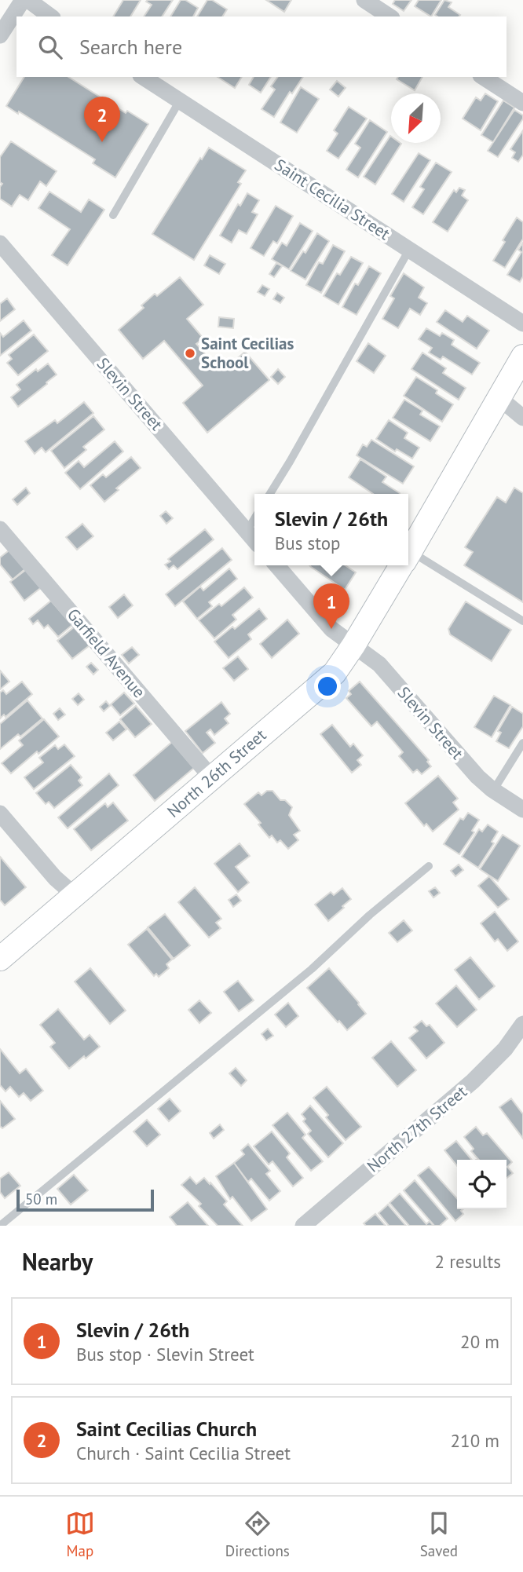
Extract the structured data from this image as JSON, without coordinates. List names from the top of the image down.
{
  "streets": {
    "street": [
      "Saint Cecilia Street",
      "Slevin Street",
      "Garfield Avenue",
      "North 26th Street",
      "North 27th Street"
    ]
  },
  "crossings": [
    ["Slevin Street", "North 26th Street"],
    ["Garfield Avenue", "North 26th Street"]
  ],
  "places": ["Saint Cecilias School"],
  "scale_bar": "50 m",
  "north": "bottom left",
  "page": {
    "search": "Search here",
    "pins": ["2", "1"],
    "popup": ["Slevin / 26th", "Bus stop"],
    "scale": "50 m",
    "heading": ["Nearby", "2 results"],
    "list": [
      {
        "mark": "1",
        "name": "Slevin / 26th",
        "note": "Bus stop · Slevin Street",
        "value": "20 m"
      },
      {
        "mark": "2",
        "name": "Saint Cecilias Church",
        "note": "Church · Saint Cecilia Street",
        "value": "210 m"
      }
    ],
    "nav": ["Map", "Directions", "Saved"]
  }
}
